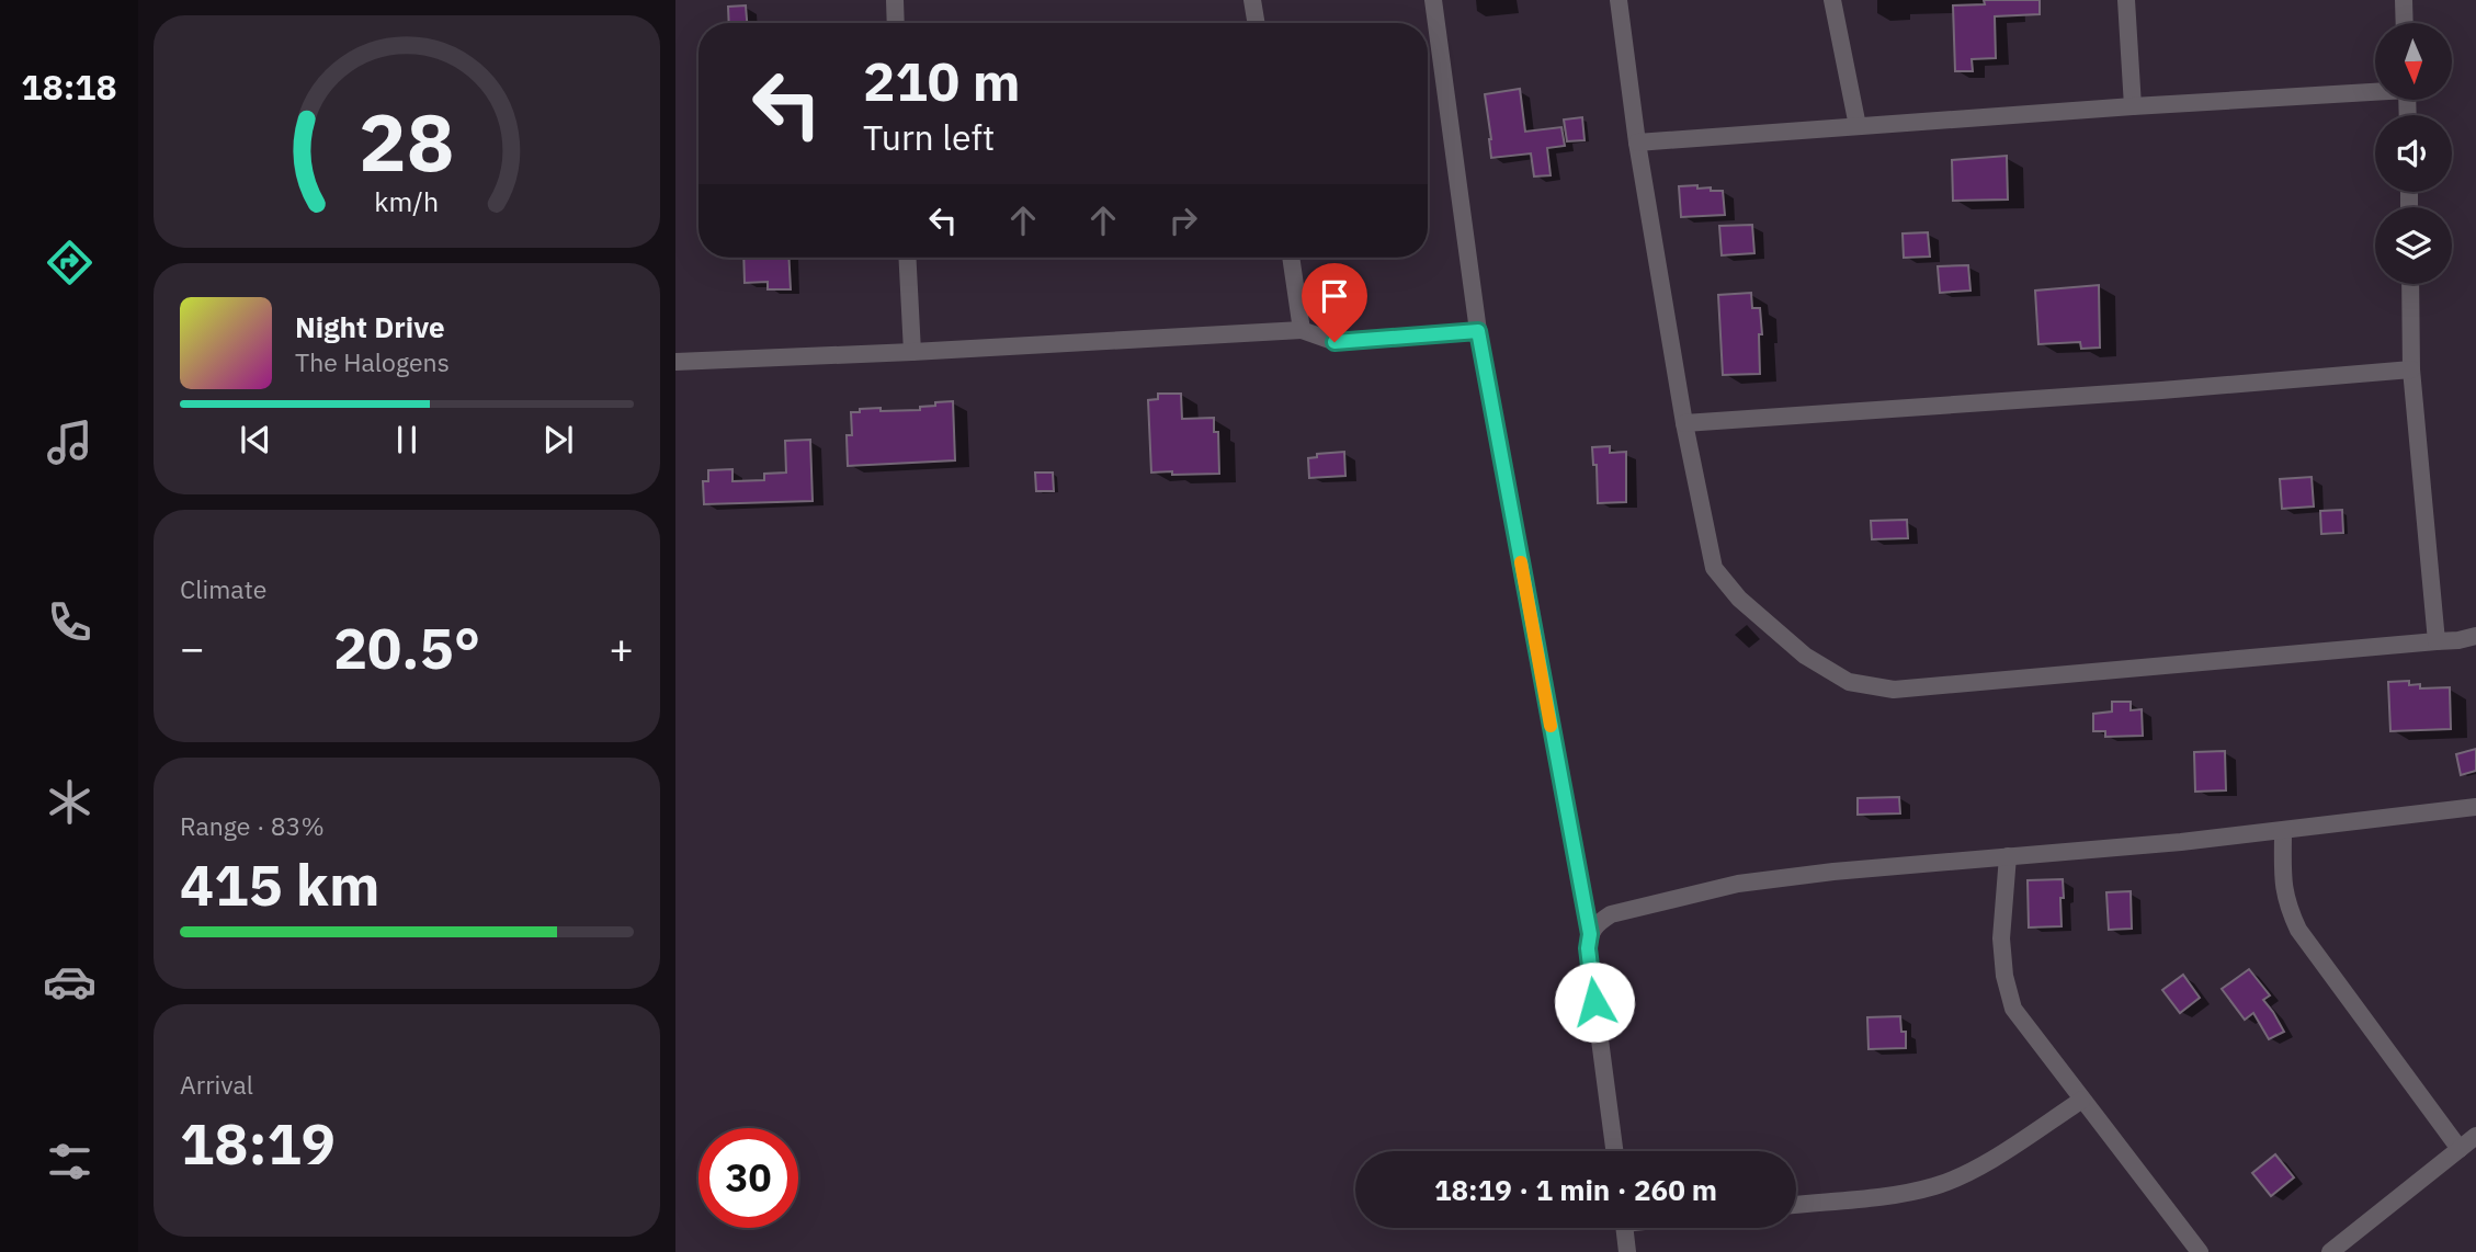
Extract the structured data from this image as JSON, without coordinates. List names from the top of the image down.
{
  "north": "bottom",
  "page": {
    "tabs": "18:18",
    "turn": ["210 m", "Turn left"],
    "song": ["Night Drive", "The Halogens"],
    "tile": [
      "Climate",
      ["Range · 83%", "415 km"],
      ["Arrival", "18:19"]
    ],
    "heat": ["−", "20.5°", "+"],
    "limit": "30",
    "trip": "18:19 · 1 min · 260 m",
    "gauge": ["28", "km/h"]
  }
}
